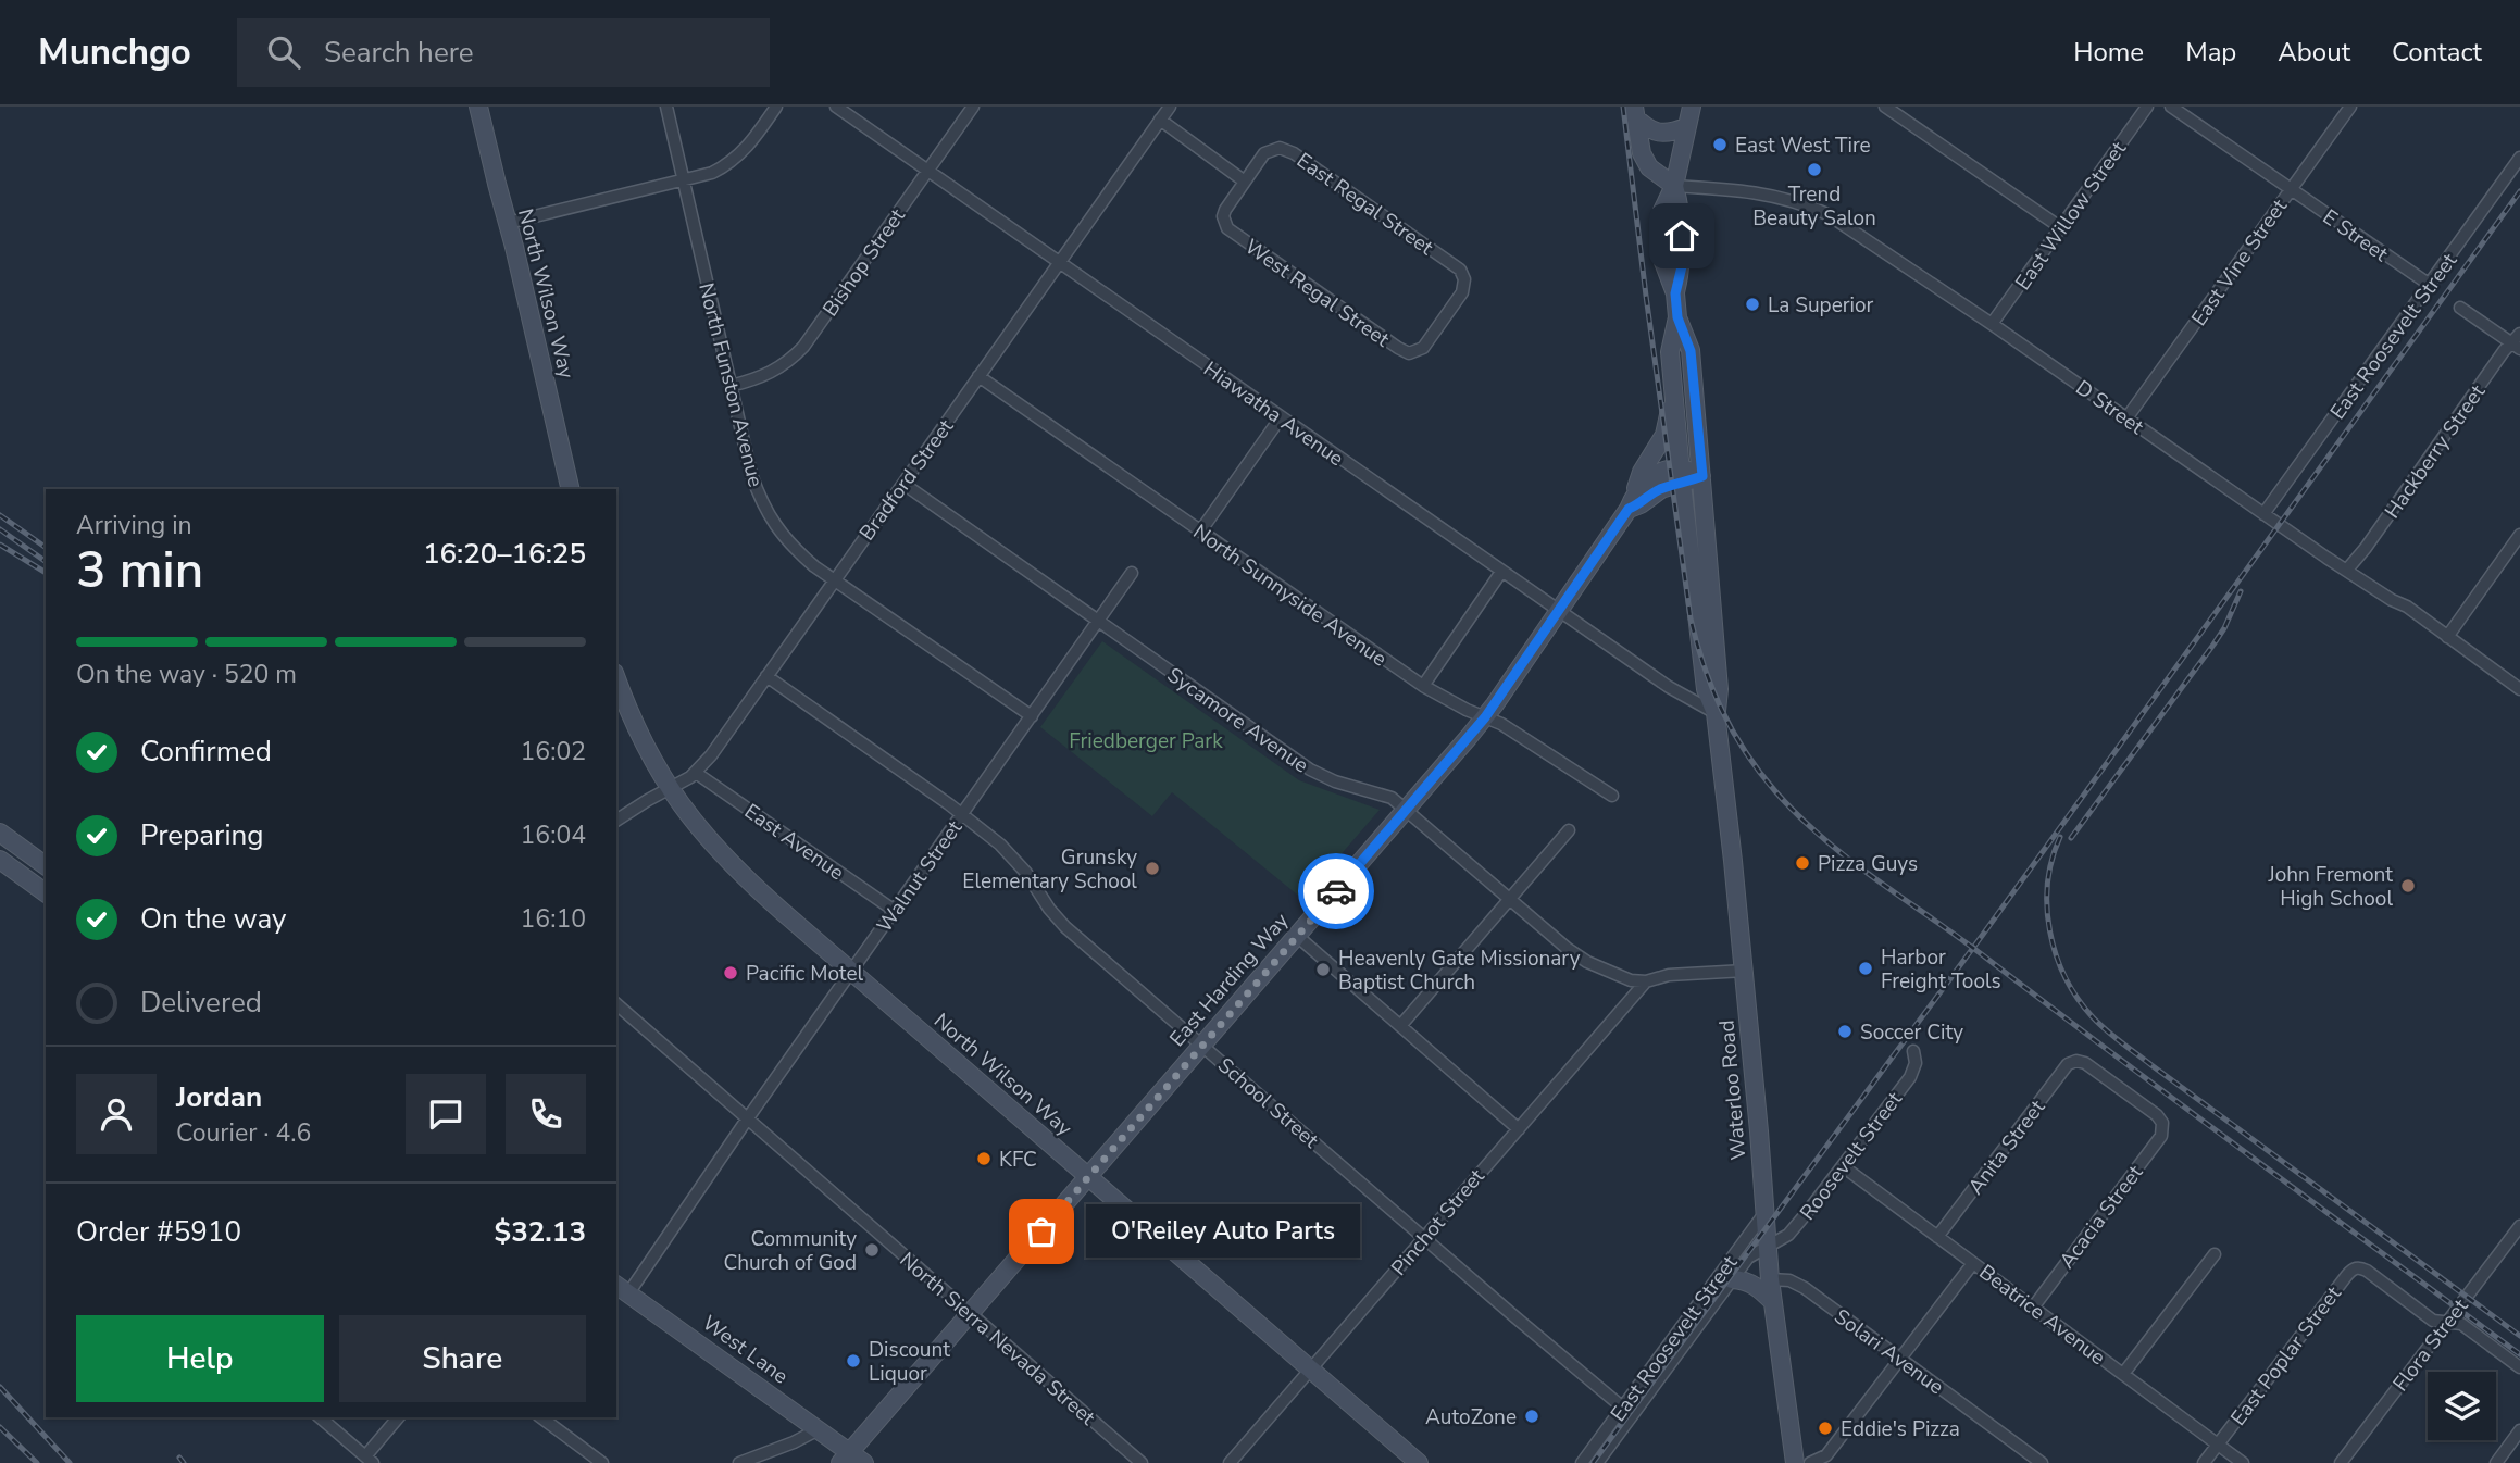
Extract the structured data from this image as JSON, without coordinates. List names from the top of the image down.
{
  "streets": {
    "main road": [
      "North Wilson Way",
      "East Harding Way",
      "Waterloo Road",
      "West Lane"
    ],
    "street": [
      "East Regal Street",
      "East Willow Street",
      "E Street",
      "Bishop Street",
      "East Vine Street",
      "West Regal Street",
      "East Roosevelt Street",
      "North Funston Avenue",
      "D Street",
      "Hiawatha Avenue",
      "Hackberry Street",
      "Bradford Street",
      "North Sunnyside Avenue",
      "Sycamore Avenue",
      "East Avenue",
      "Walnut Street",
      "School Street",
      "Anita Street",
      "Roosevelt Street",
      "Acacia Street",
      "Pinchot Street",
      "Beatrice Avenue",
      "North Sierra Nevada Street",
      "Flora Street",
      "Solari Avenue",
      "East Poplar Street"
    ]
  },
  "crossings": [
    ["East Regal Street", "West Regal Street"],
    ["East Willow Street", "D Street"],
    ["E Street", "East Vine Street"],
    ["E Street", "East Roosevelt Street"],
    ["Bishop Street", "North Funston Avenue"],
    ["Bishop Street", "Hiawatha Avenue"],
    ["East Vine Street", "D Street"],
    ["North Wilson Way", "Bradford Street"],
    ["North Wilson Way", "Walnut Street"],
    ["North Wilson Way", "East Harding Way"],
    ["North Wilson Way", "Pinchot Street"],
    ["East Roosevelt Street", "D Street"],
    ["East Roosevelt Street", "Waterloo Road"],
    ["East Roosevelt Street", "School Street"],
    ["East Roosevelt Street", "Roosevelt Street"],
    ["North Funston Avenue", "Bradford Street"],
    ["North Funston Avenue", "Walnut Street"],
    ["D Street", "Hackberry Street"],
    ["D Street", "Waterloo Road"],
    ["Hiawatha Avenue", "Bradford Street"],
    ["Hiawatha Avenue", "East Harding Way"],
    ["Hiawatha Avenue", "Waterloo Road"],
    ["Bradford Street", "North Sunnyside Avenue"],
    ["Bradford Street", "Sycamore Avenue"],
    ["Bradford Street", "East Avenue"],
    ["Bradford Street", "School Street"],
    ["North Sunnyside Avenue", "East Harding Way"],
    ["Sycamore Avenue", "Walnut Street"],
    ["Sycamore Avenue", "East Harding Way"],
    ["Sycamore Avenue", "Waterloo Road"],
    ["Sycamore Avenue", "Pinchot Street"],
    ["East Avenue", "Walnut Street"],
    ["Walnut Street", "School Street"],
    ["Walnut Street", "North Sierra Nevada Street"],
    ["Walnut Street", "West Lane"],
    ["East Harding Way", "Waterloo Road"],
    ["East Harding Way", "School Street"],
    ["East Harding Way", "North Sierra Nevada Street"],
    ["East Harding Way", "West Lane"],
    ["Waterloo Road", "Roosevelt Street"],
    ["Waterloo Road", "Solari Avenue"],
    ["School Street", "Pinchot Street"],
    ["Anita Street", "Acacia Street"],
    ["Anita Street", "Beatrice Avenue"],
    ["Roosevelt Street", "Beatrice Avenue"],
    ["Acacia Street", "Beatrice Avenue"],
    ["Beatrice Avenue", "East Poplar Street"],
    ["Flora Street", "East Poplar Street"]
  ],
  "parks": ["Friedberger Park"],
  "places": [
    "East West Tire",
    "Trend Beauty Salon",
    "La Superior",
    "Pizza Guys",
    "Grunsky Elementary School",
    "John Fremont High School",
    "Harbor Freight Tools",
    "Heavenly Gate Missionary Baptist Church",
    "Pacific Motel",
    "Soccer City",
    "KFC",
    "O'Reiley Auto Parts",
    "Community Church of God",
    "Discount Liquor",
    "AutoZone",
    "Eddie's Pizza"
  ],
  "page": {
    "header": "Munchgo",
    "search": "Search here",
    "nav": [
      "Home",
      "Map",
      "About",
      "Contact"
    ],
    "heading": ["3 min", "Arriving in", "16:20–16:25"],
    "panel": [
      "Jordan",
      "Courier · 4.6",
      "Order #5910",
      "$32.13"
    ],
    "bar": "On the way · 520 m",
    "list": [
      ["Confirmed", "16:02"],
      ["Preparing", "16:04"],
      ["On the way", "16:10"],
      "Delivered"
    ],
    "bubble": "O'Reiley Auto Parts",
    "buttons": ["Help", "Share"]
  }
}
